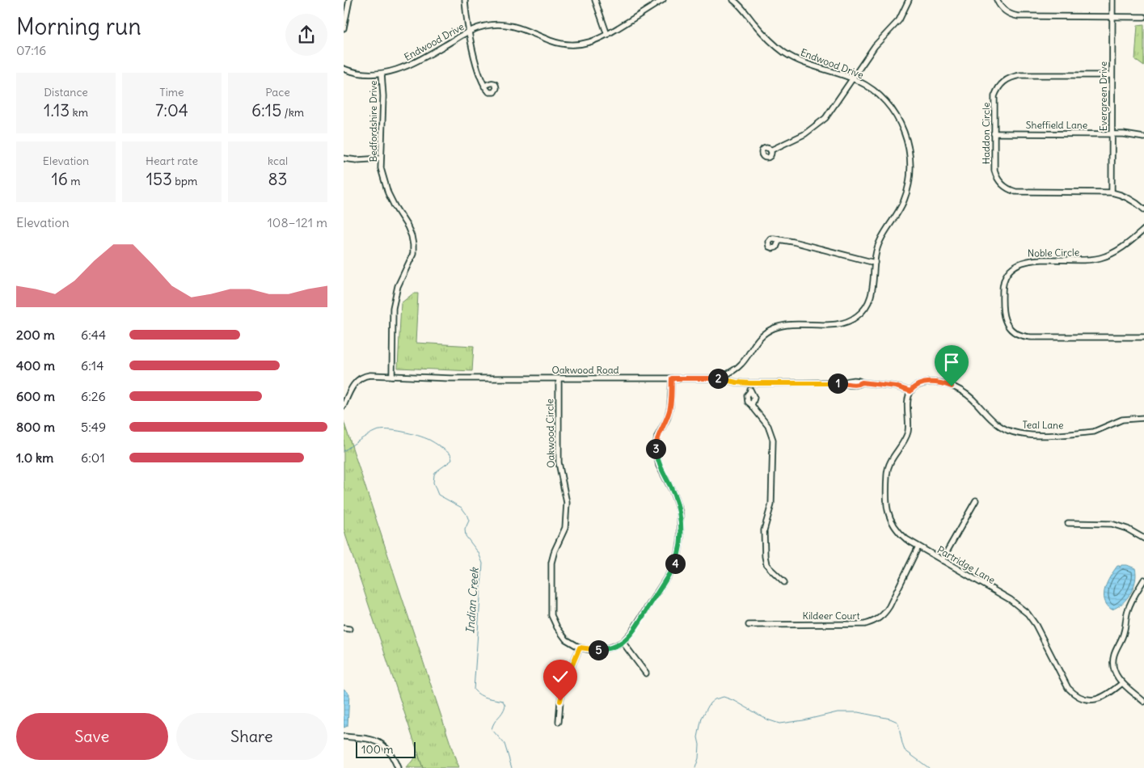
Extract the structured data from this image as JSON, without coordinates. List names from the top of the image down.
{
  "streets": {
    "street": [
      "Endwood Drive",
      "Evergreen Drive",
      "Bedfordshire Drive",
      "Sheffield Lane",
      "Haddon Circle",
      "Noble Circle",
      "Oakwood Road",
      "Teal Lane",
      "Oakwood Circle",
      "Partridge Lane",
      "Kildeer Court"
    ]
  },
  "crossings": [
    ["Endwood Drive", "Bedfordshire Drive"],
    ["Endwood Drive", "Oakwood Road"],
    ["Evergreen Drive", "Sheffield Lane"],
    ["Evergreen Drive", "Haddon Circle"],
    ["Bedfordshire Drive", "Oakwood Road"],
    ["Sheffield Lane", "Haddon Circle"],
    ["Oakwood Road", "Teal Lane"],
    ["Oakwood Road", "Oakwood Circle"],
    ["Oakwood Road", "Partridge Lane"],
    ["Teal Lane", "Partridge Lane"],
    ["Partridge Lane", "Kildeer Court"]
  ],
  "water": ["Indian Creek"],
  "scale_bar": "100 m",
  "page": {
    "heading": ["Morning run", "07:16"],
    "stats": [
      ["Distance", "1.13 km"],
      ["Time", "7:04"],
      ["Pace", "6:15 /km"],
      ["Elevation", "16 m"],
      ["Heart rate", "153 bpm"],
      ["kcal", "83"]
    ],
    "chart": ["Elevation", "108–121 m"],
    "list": [
      {
        "name": "200 m",
        "note": "6:44"
      },
      {
        "name": "400 m",
        "note": "6:14"
      },
      {
        "name": "600 m",
        "note": "6:26"
      },
      {
        "name": "800 m",
        "note": "5:49"
      },
      {
        "name": "1.0 km",
        "note": "6:01"
      }
    ],
    "pins": [
      "2",
      "1",
      "3",
      "4",
      "5"
    ],
    "buttons": ["Save", "Share"],
    "scale": "100 m"
  }
}
